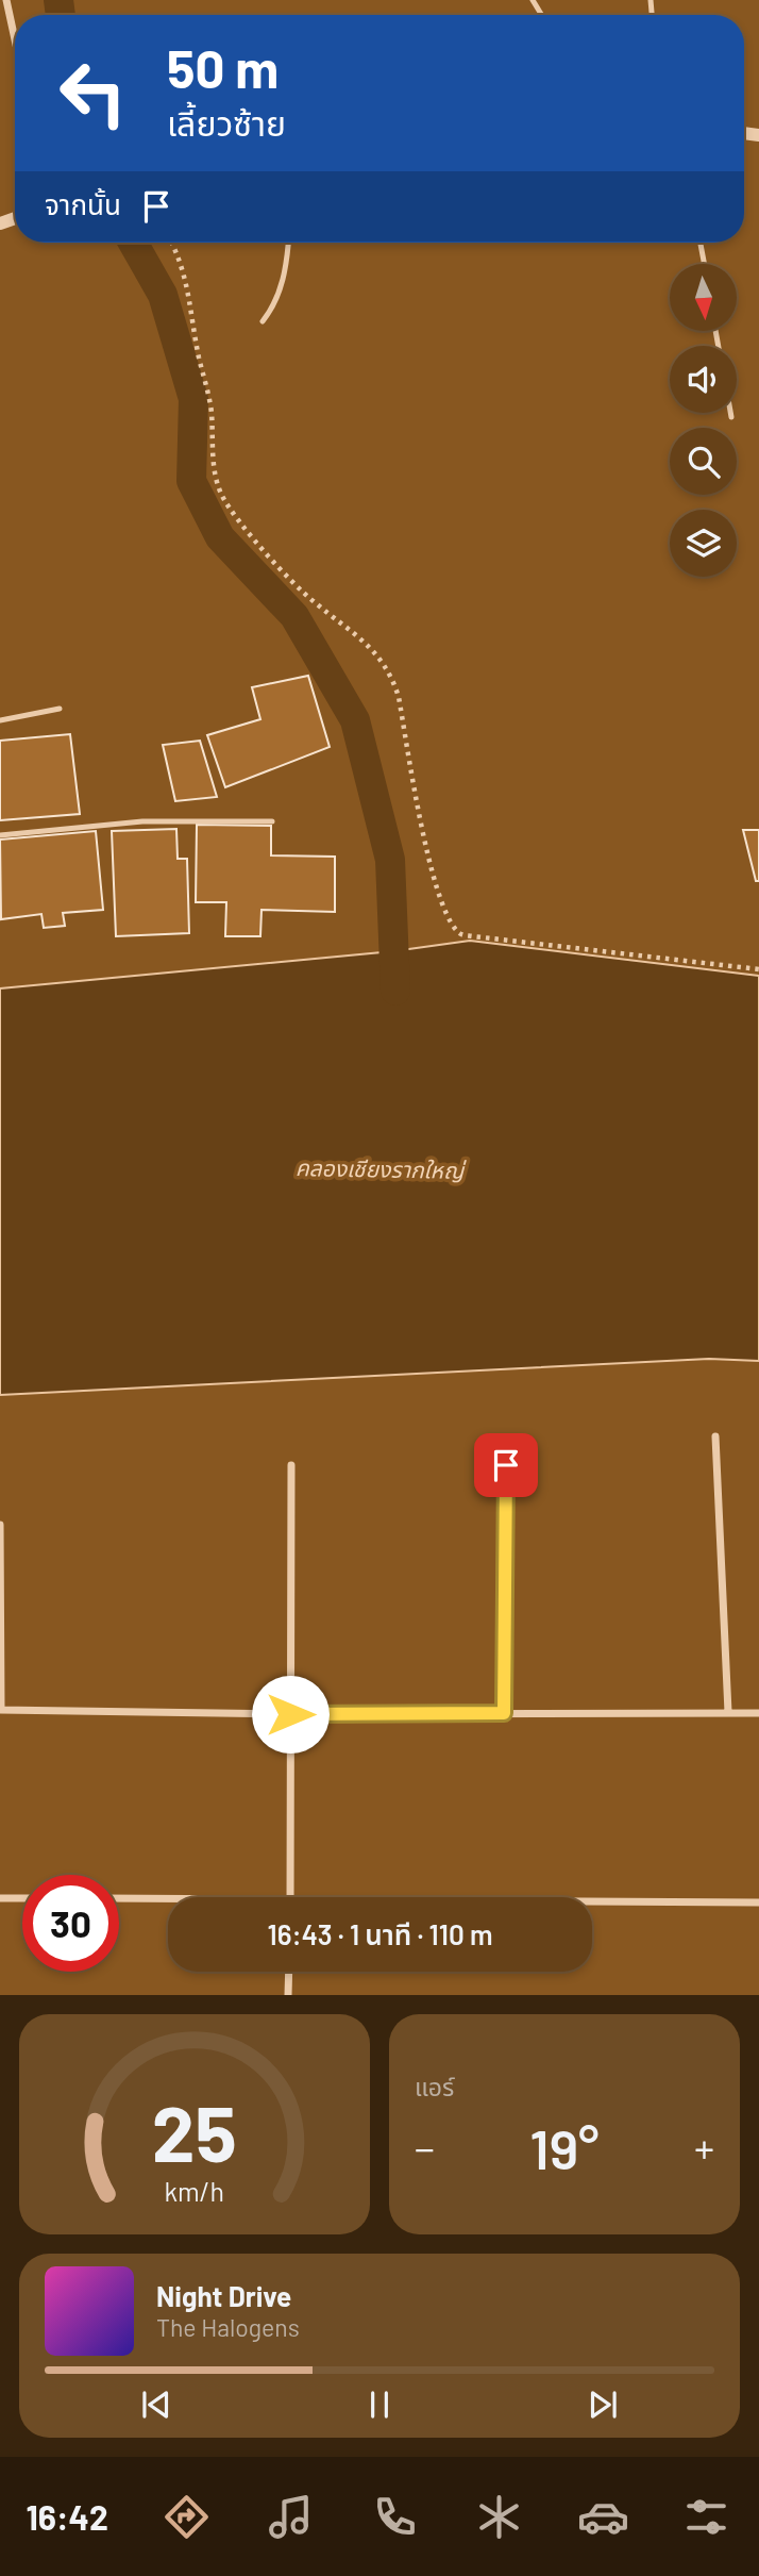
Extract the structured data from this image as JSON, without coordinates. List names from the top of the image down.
{
  "water": ["คลองเชียงรากใหญ่"],
  "north": "bottom",
  "page": {
    "turn": ["50 m", "เลี้ยวซ้าย"],
    "then": "จากนั้น",
    "limit": "30",
    "trip": "16:43 · 1 นาที · 110 m",
    "tile": "แอร์",
    "heat": ["−", "19°", "+"],
    "song": ["Night Drive", "The Halogens"],
    "tabs": "16:42",
    "gauge": ["25", "km/h"]
  }
}
